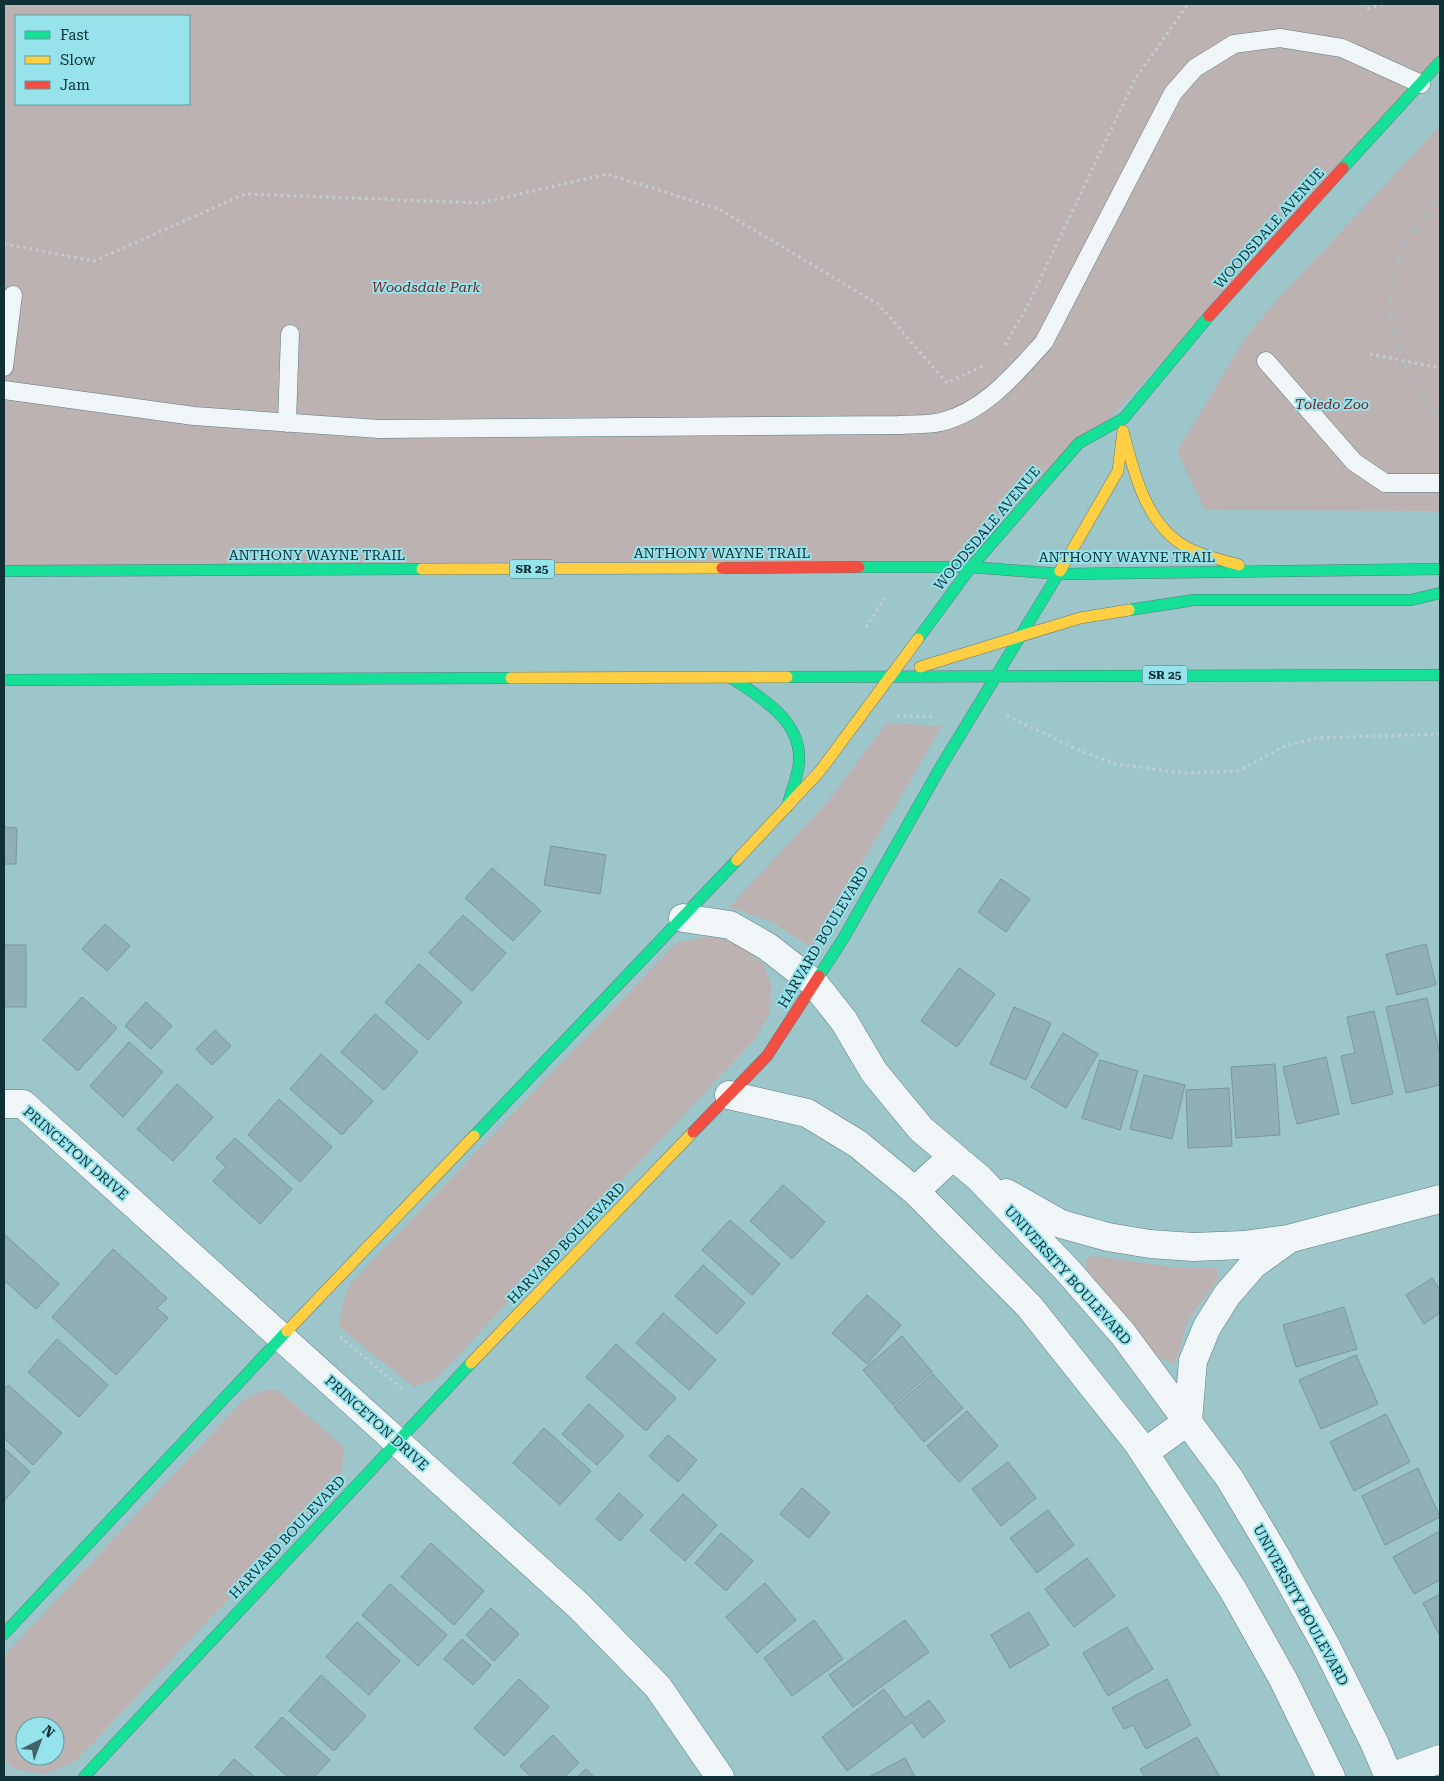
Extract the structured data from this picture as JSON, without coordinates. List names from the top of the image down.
{
  "streets": {
    "main road": [
      "WOODSDALE AVENUE",
      "ANTHONY WAYNE TRAIL",
      "SR 25",
      "HARVARD BOULEVARD"
    ],
    "street": ["PRINCETON DRIVE", "UNIVERSITY BOULEVARD"]
  },
  "crossings": [
    ["WOODSDALE AVENUE", "ANTHONY WAYNE TRAIL"],
    ["WOODSDALE AVENUE", "SR 25"],
    ["SR 25", "HARVARD BOULEVARD"],
    ["HARVARD BOULEVARD", "PRINCETON DRIVE"],
    ["HARVARD BOULEVARD", "UNIVERSITY BOULEVARD"]
  ],
  "parks": ["Woodsdale Park", "Toledo Zoo"],
  "legend": ["Fast", "Slow", "Jam"],
  "north": "top right"
}
